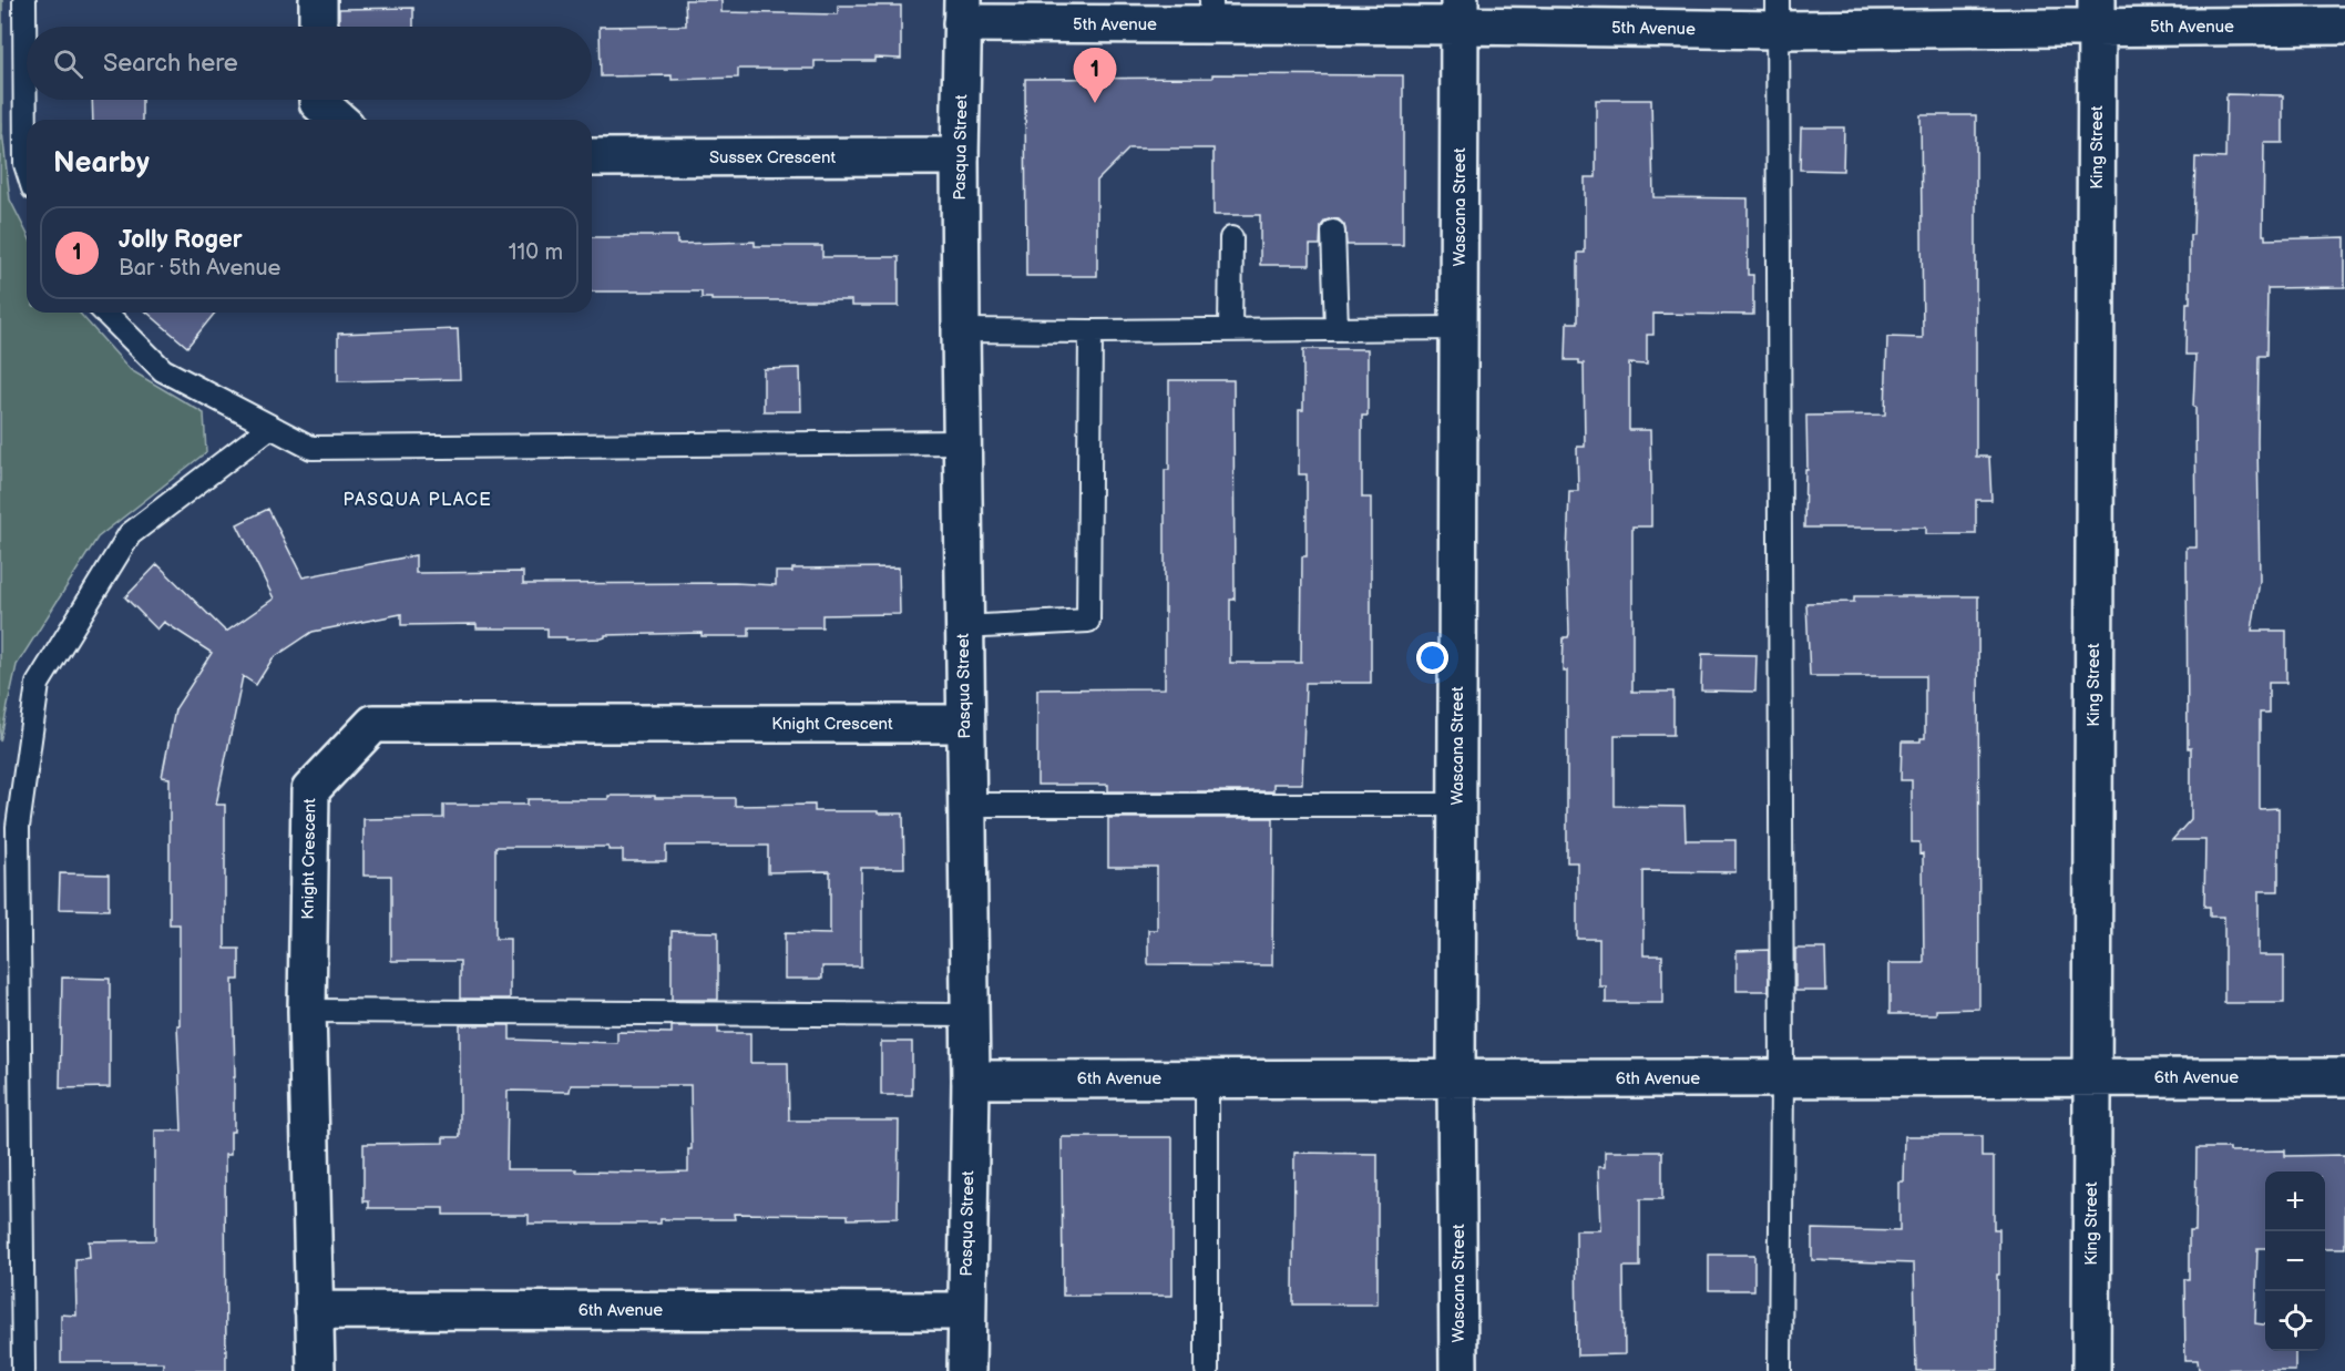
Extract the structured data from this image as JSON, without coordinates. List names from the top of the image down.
{
  "streets": {
    "street": [
      "5th Avenue",
      "Pasqua Street",
      "King Street",
      "Sussex Crescent",
      "Wascana Street",
      "Knight Crescent",
      "6th Avenue"
    ]
  },
  "crossings": [
    ["5th Avenue", "Pasqua Street"],
    ["5th Avenue", "King Street"],
    ["5th Avenue", "Wascana Street"],
    ["Pasqua Street", "Sussex Crescent"],
    ["Pasqua Street", "Knight Crescent"],
    ["Pasqua Street", "6th Avenue"],
    ["King Street", "6th Avenue"],
    ["Wascana Street", "6th Avenue"],
    ["Knight Crescent", "6th Avenue"]
  ],
  "districts": ["PASQUA PLACE"],
  "page": {
    "search": "Search here",
    "pins": "1",
    "heading": "Nearby",
    "list": [
      {
        "mark": "1",
        "name": "Jolly Roger",
        "note": "Bar · 5th Avenue",
        "value": "110 m"
      }
    ],
    "map_buttons": ["+", "−"]
  }
}
